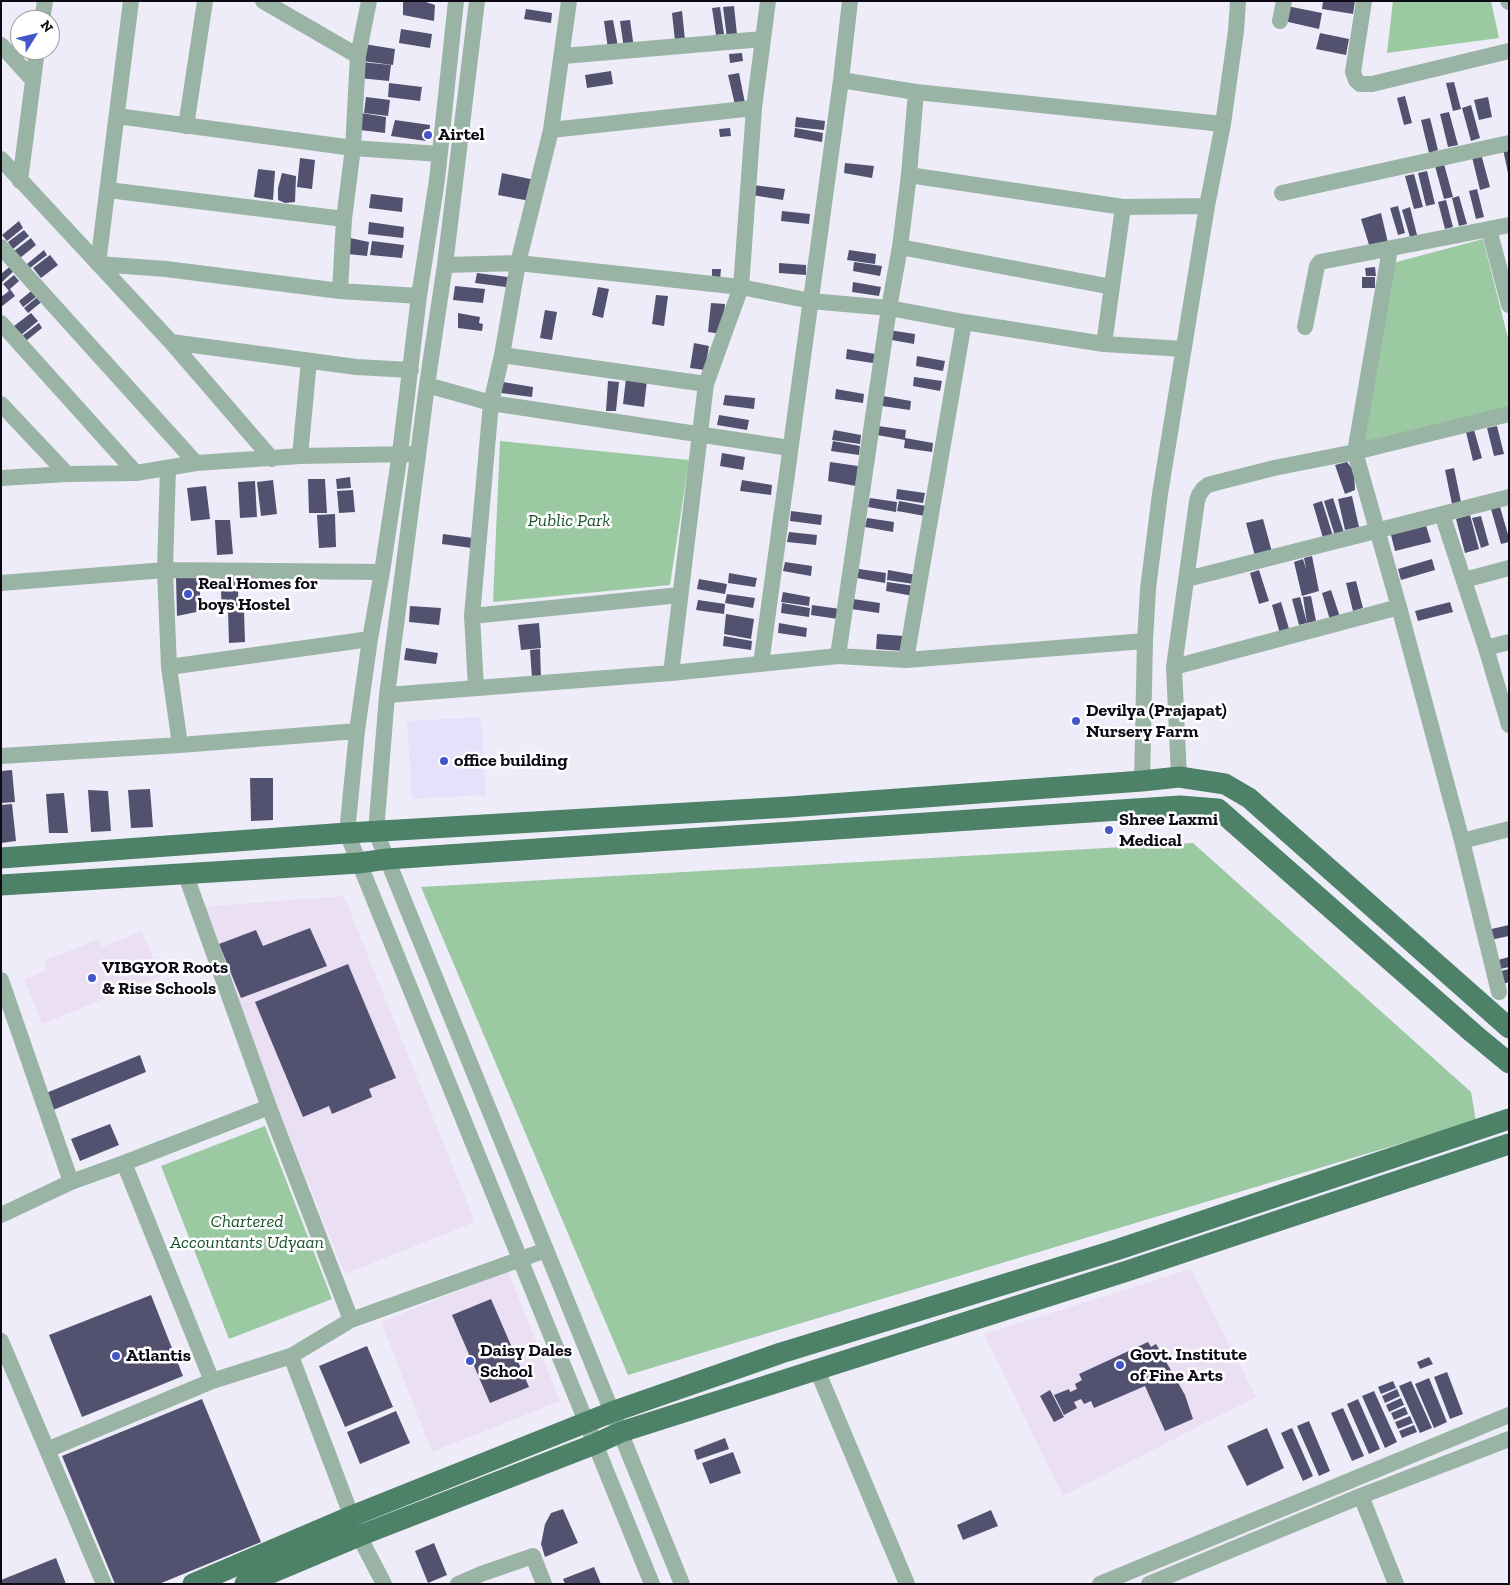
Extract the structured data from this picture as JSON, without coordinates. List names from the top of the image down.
{
  "parks": ["Public Park", "Chartered Accountants Udyaan"],
  "places": [
    "Airtel",
    "Real Homes for boys Hostel",
    "Devilya (Prajapat) Nursery Farm",
    "office building",
    "Shree Laxmi Medical",
    "VIBGYOR Roots & Rise Schools",
    "Atlantis",
    "Daisy Dales School",
    "Govt. Institute of Fine Arts"
  ],
  "north": "top right"
}
